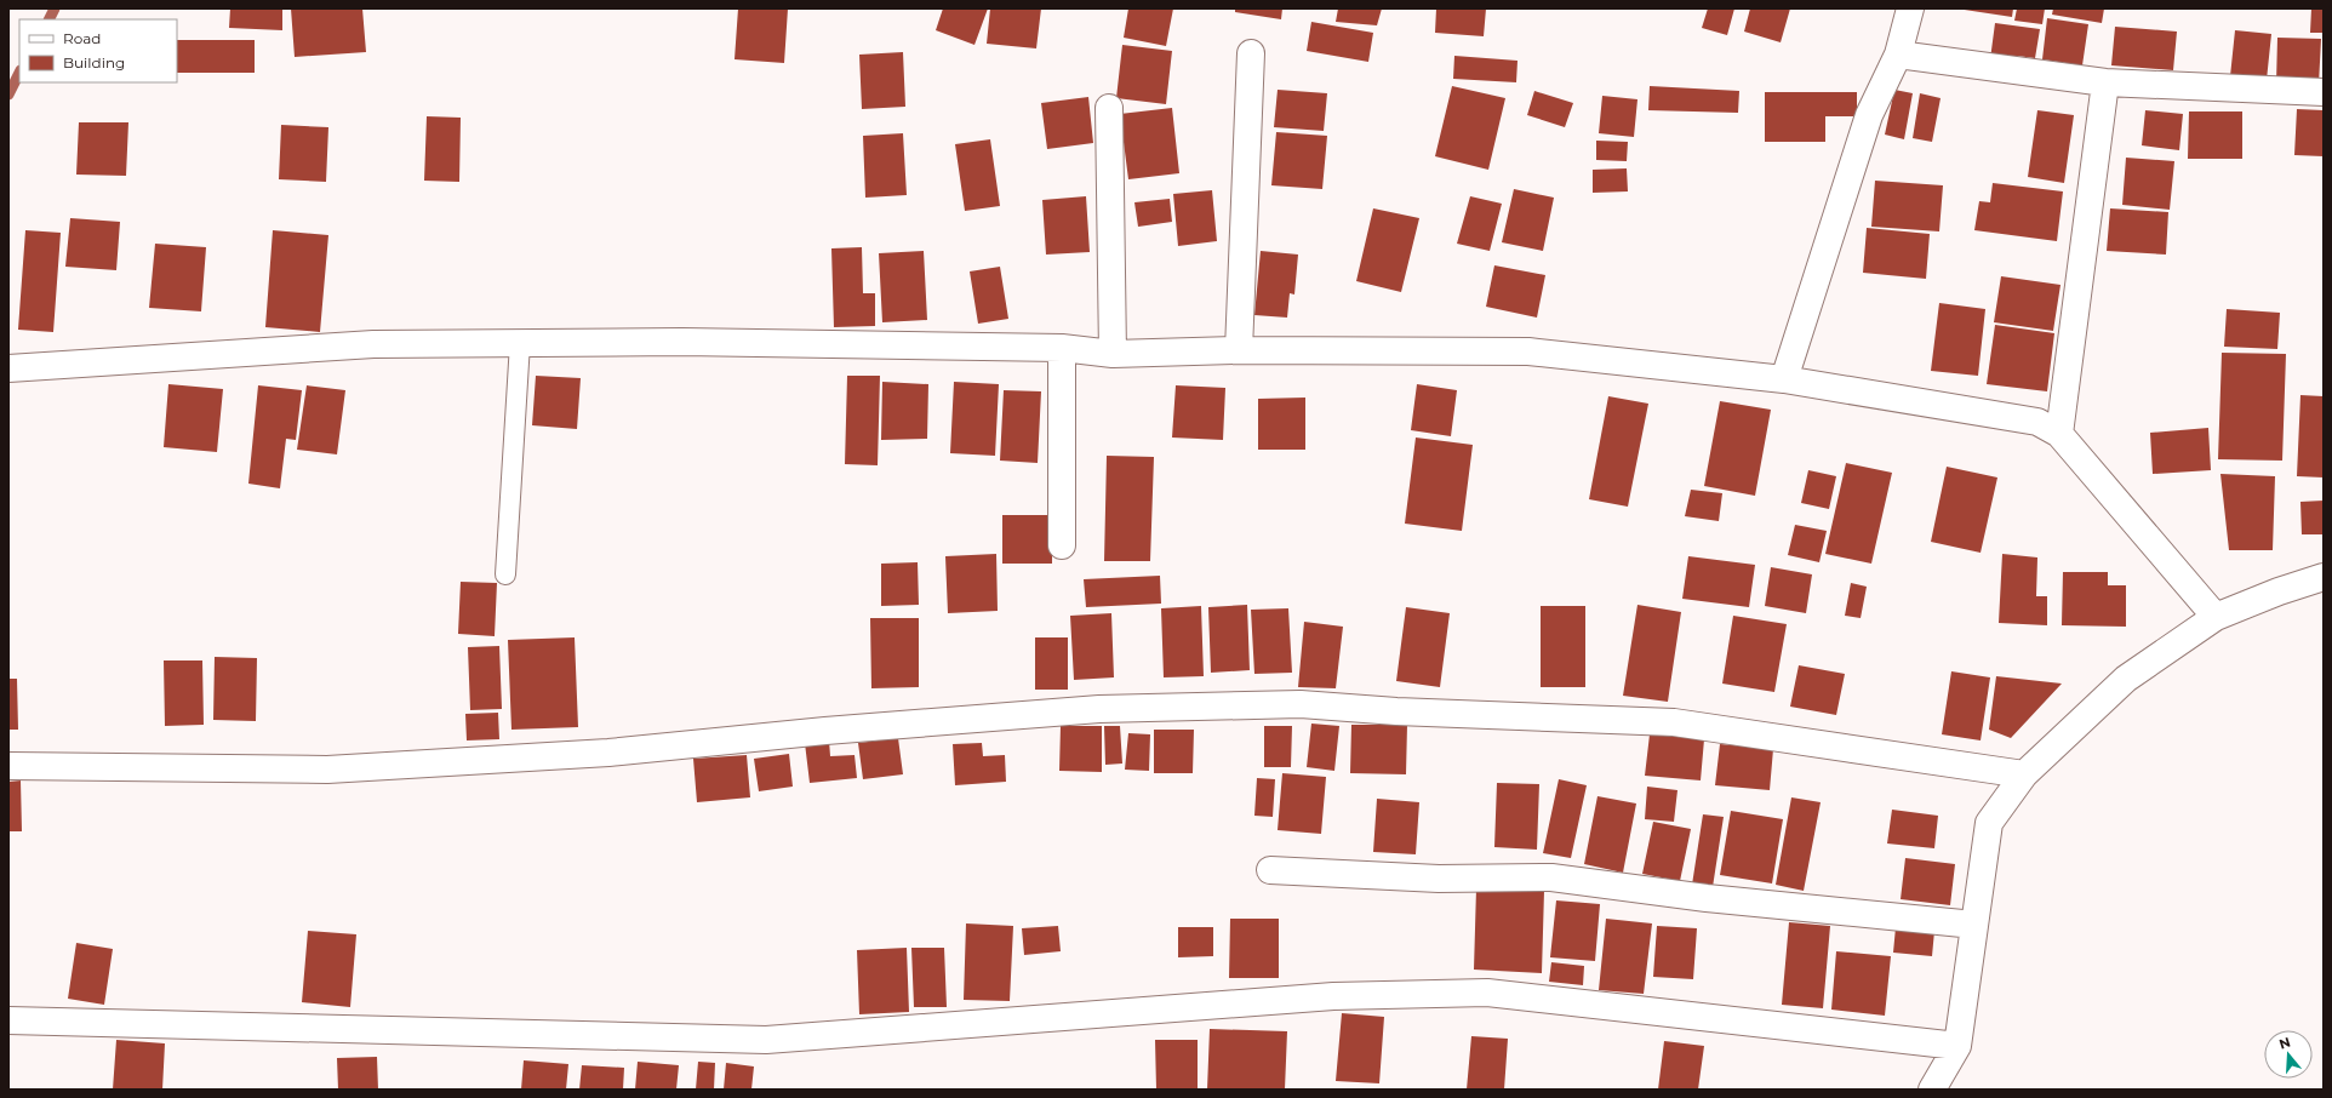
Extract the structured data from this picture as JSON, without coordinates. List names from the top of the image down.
{
  "legend": ["Road", "Building"],
  "north": "top"
}
